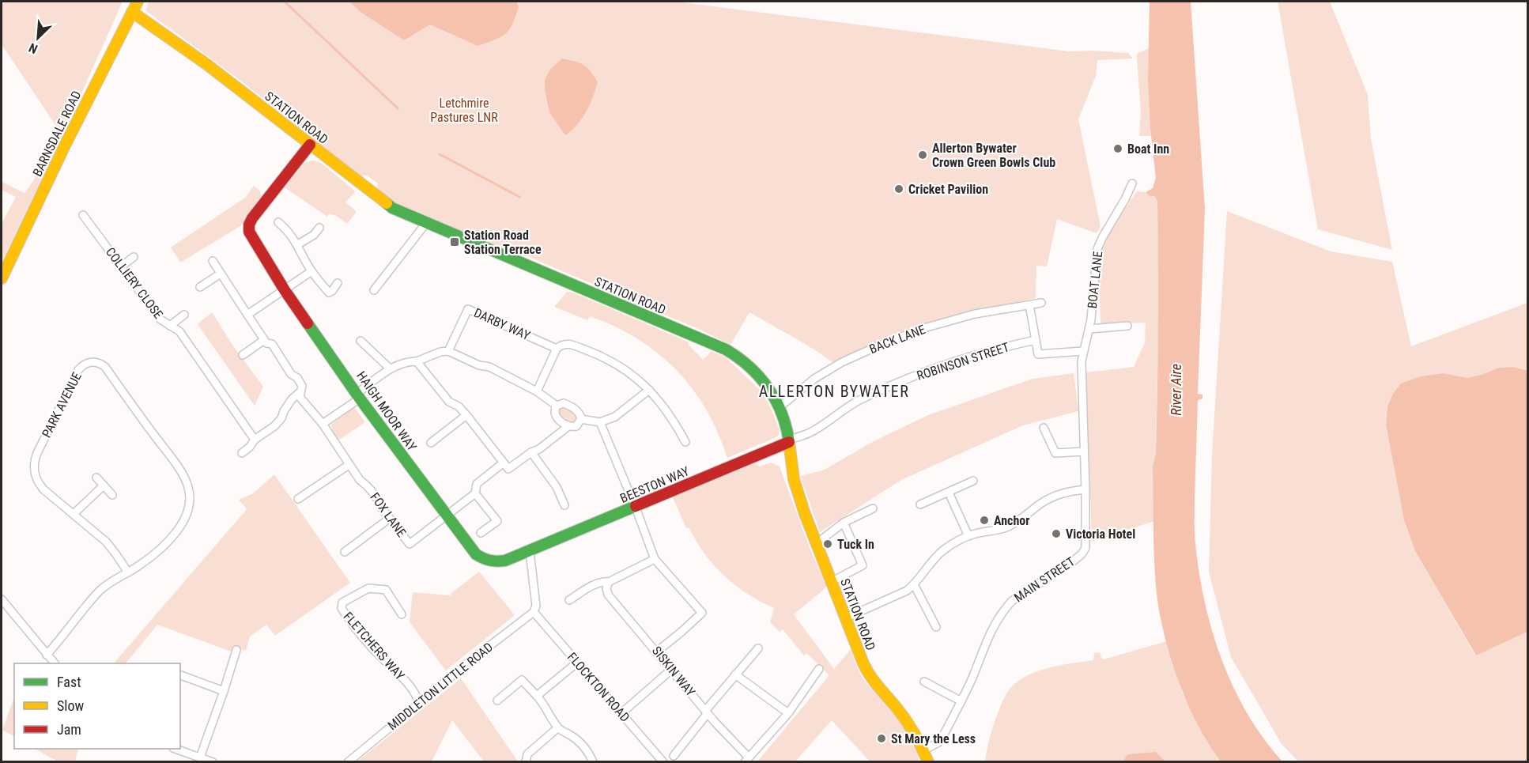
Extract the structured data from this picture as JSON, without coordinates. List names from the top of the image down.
{
  "streets": {
    "street": [
      "STATION ROAD",
      "BARNSDALE ROAD",
      "BOAT LANE",
      "COLLIERY CLOSE",
      "DARBY WAY",
      "BACK LANE",
      "ROBINSON STREET",
      "PARK AVENUE",
      "HAIGH MOOR WAY",
      "BEESTON WAY",
      "FOX LANE",
      "MAIN STREET",
      "FLETCHERS WAY",
      "SISKIN WAY",
      "MIDDLETON LITTLE ROAD",
      "FLOCKTON ROAD"
    ]
  },
  "crossings": [
    ["STATION ROAD", "BARNSDALE ROAD"],
    ["STATION ROAD", "BACK LANE"],
    ["STATION ROAD", "ROBINSON STREET"],
    ["STATION ROAD", "HAIGH MOOR WAY"],
    ["STATION ROAD", "BEESTON WAY"],
    ["STATION ROAD", "MAIN STREET"],
    ["BOAT LANE", "MAIN STREET"],
    ["ROBINSON STREET", "BEESTON WAY"],
    ["HAIGH MOOR WAY", "BEESTON WAY"],
    ["HAIGH MOOR WAY", "FOX LANE"],
    ["FLETCHERS WAY", "MIDDLETON LITTLE ROAD"],
    ["MIDDLETON LITTLE ROAD", "FLOCKTON ROAD"]
  ],
  "districts": ["ALLERTON BYWATER"],
  "water": ["River Aire"],
  "parks": ["Letchmire Pastures LNR"],
  "places": {
    "other": [
      "Boat Inn",
      "Allerton Bywater Crown Green Bowls Club",
      "Cricket Pavilion",
      "Anchor",
      "Victoria Hotel",
      "Tuck In",
      "St Mary the Less"
    ],
    "transit": ["Station Road Station Terrace"]
  },
  "legend": ["Fast", "Slow", "Jam"],
  "north": "bottom left"
}
